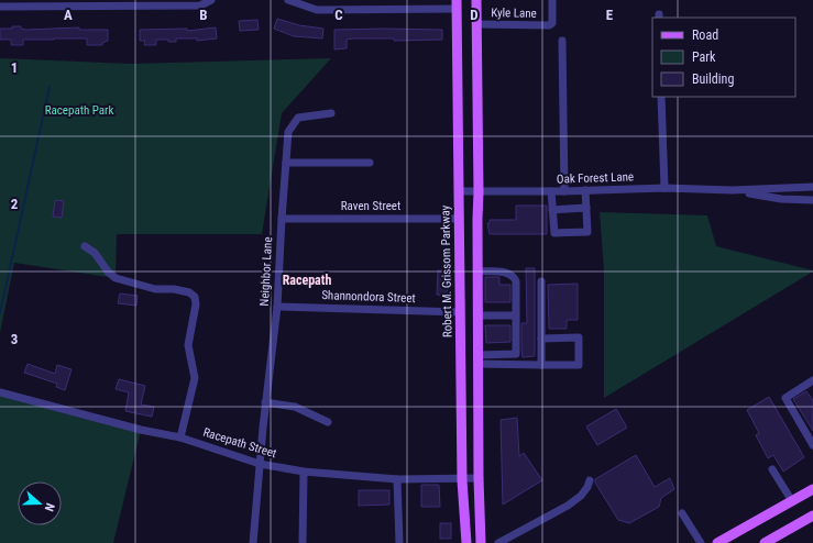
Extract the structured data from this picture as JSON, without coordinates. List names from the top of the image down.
{
  "streets": {
    "main road": ["Robert M. Grissom Parkway"],
    "street": [
      "Kyle Lane",
      "Oak Forest Lane",
      "Raven Street",
      "Neighbor Lane",
      "Shannondora Street",
      "Racepath Street"
    ]
  },
  "crossings": [
    ["Oak Forest Lane", "Robert M. Grissom Parkway"],
    ["Raven Street", "Neighbor Lane"],
    ["Raven Street", "Robert M. Grissom Parkway"],
    ["Neighbor Lane", "Shannondora Street"],
    ["Neighbor Lane", "Racepath Street"],
    ["Robert M. Grissom Parkway", "Shannondora Street"],
    ["Robert M. Grissom Parkway", "Racepath Street"]
  ],
  "districts": ["Racepath"],
  "parks": ["Racepath Park"],
  "legend": ["Road", "Park", "Building"],
  "north": "right",
  "grid": {
    "columns": [
      "A",
      "B",
      "C",
      "D",
      "E"
    ],
    "rows": ["1", "2", "3"]
  }
}
